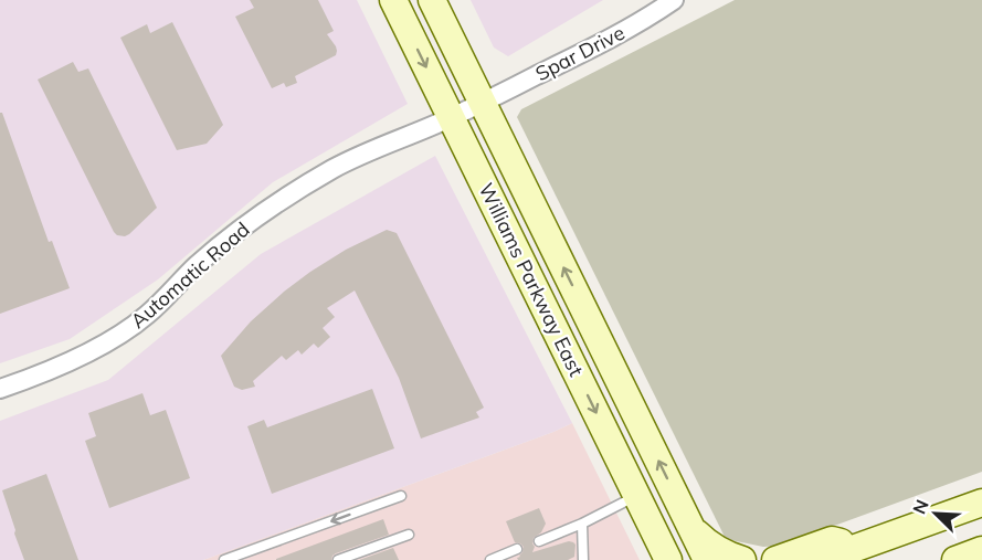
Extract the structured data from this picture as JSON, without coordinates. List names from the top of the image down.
{
  "streets": {
    "main road": ["Williams Parkway East"],
    "street": ["Spar Drive", "Automatic Road"]
  },
  "crossings": [
    ["Spar Drive", "Automatic Road"],
    ["Spar Drive", "Williams Parkway East"],
    ["Automatic Road", "Williams Parkway East"]
  ],
  "north": "top left"
}
